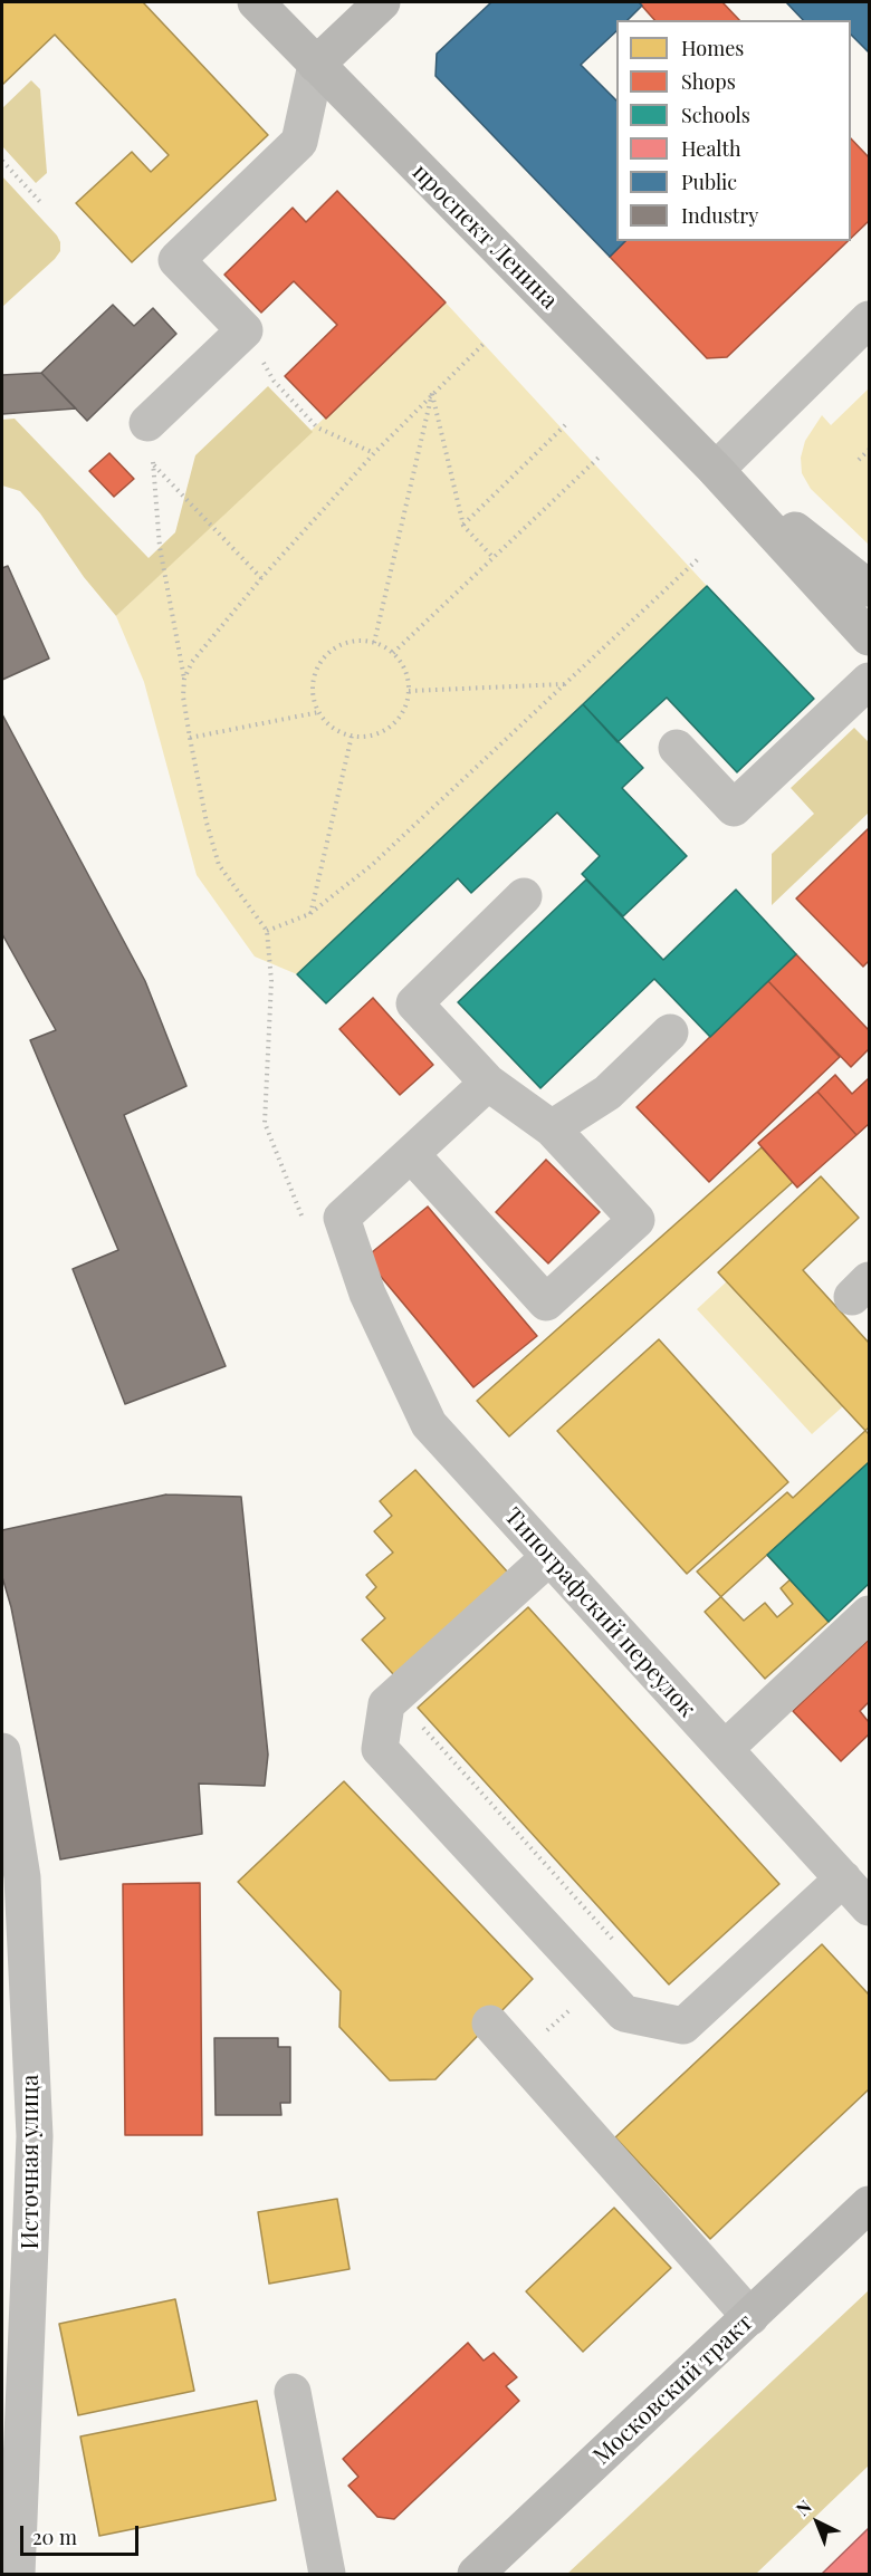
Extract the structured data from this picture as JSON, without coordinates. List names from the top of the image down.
{
  "streets": {
    "main road": ["проспект Ленина", "Московский тракт"],
    "street": ["Типографский переулок", "Источная улица"]
  },
  "legend": [
    "Homes",
    "Shops",
    "Schools",
    "Health",
    "Public",
    "Industry"
  ],
  "scale_bar": "20 m",
  "north": "top left"
}
